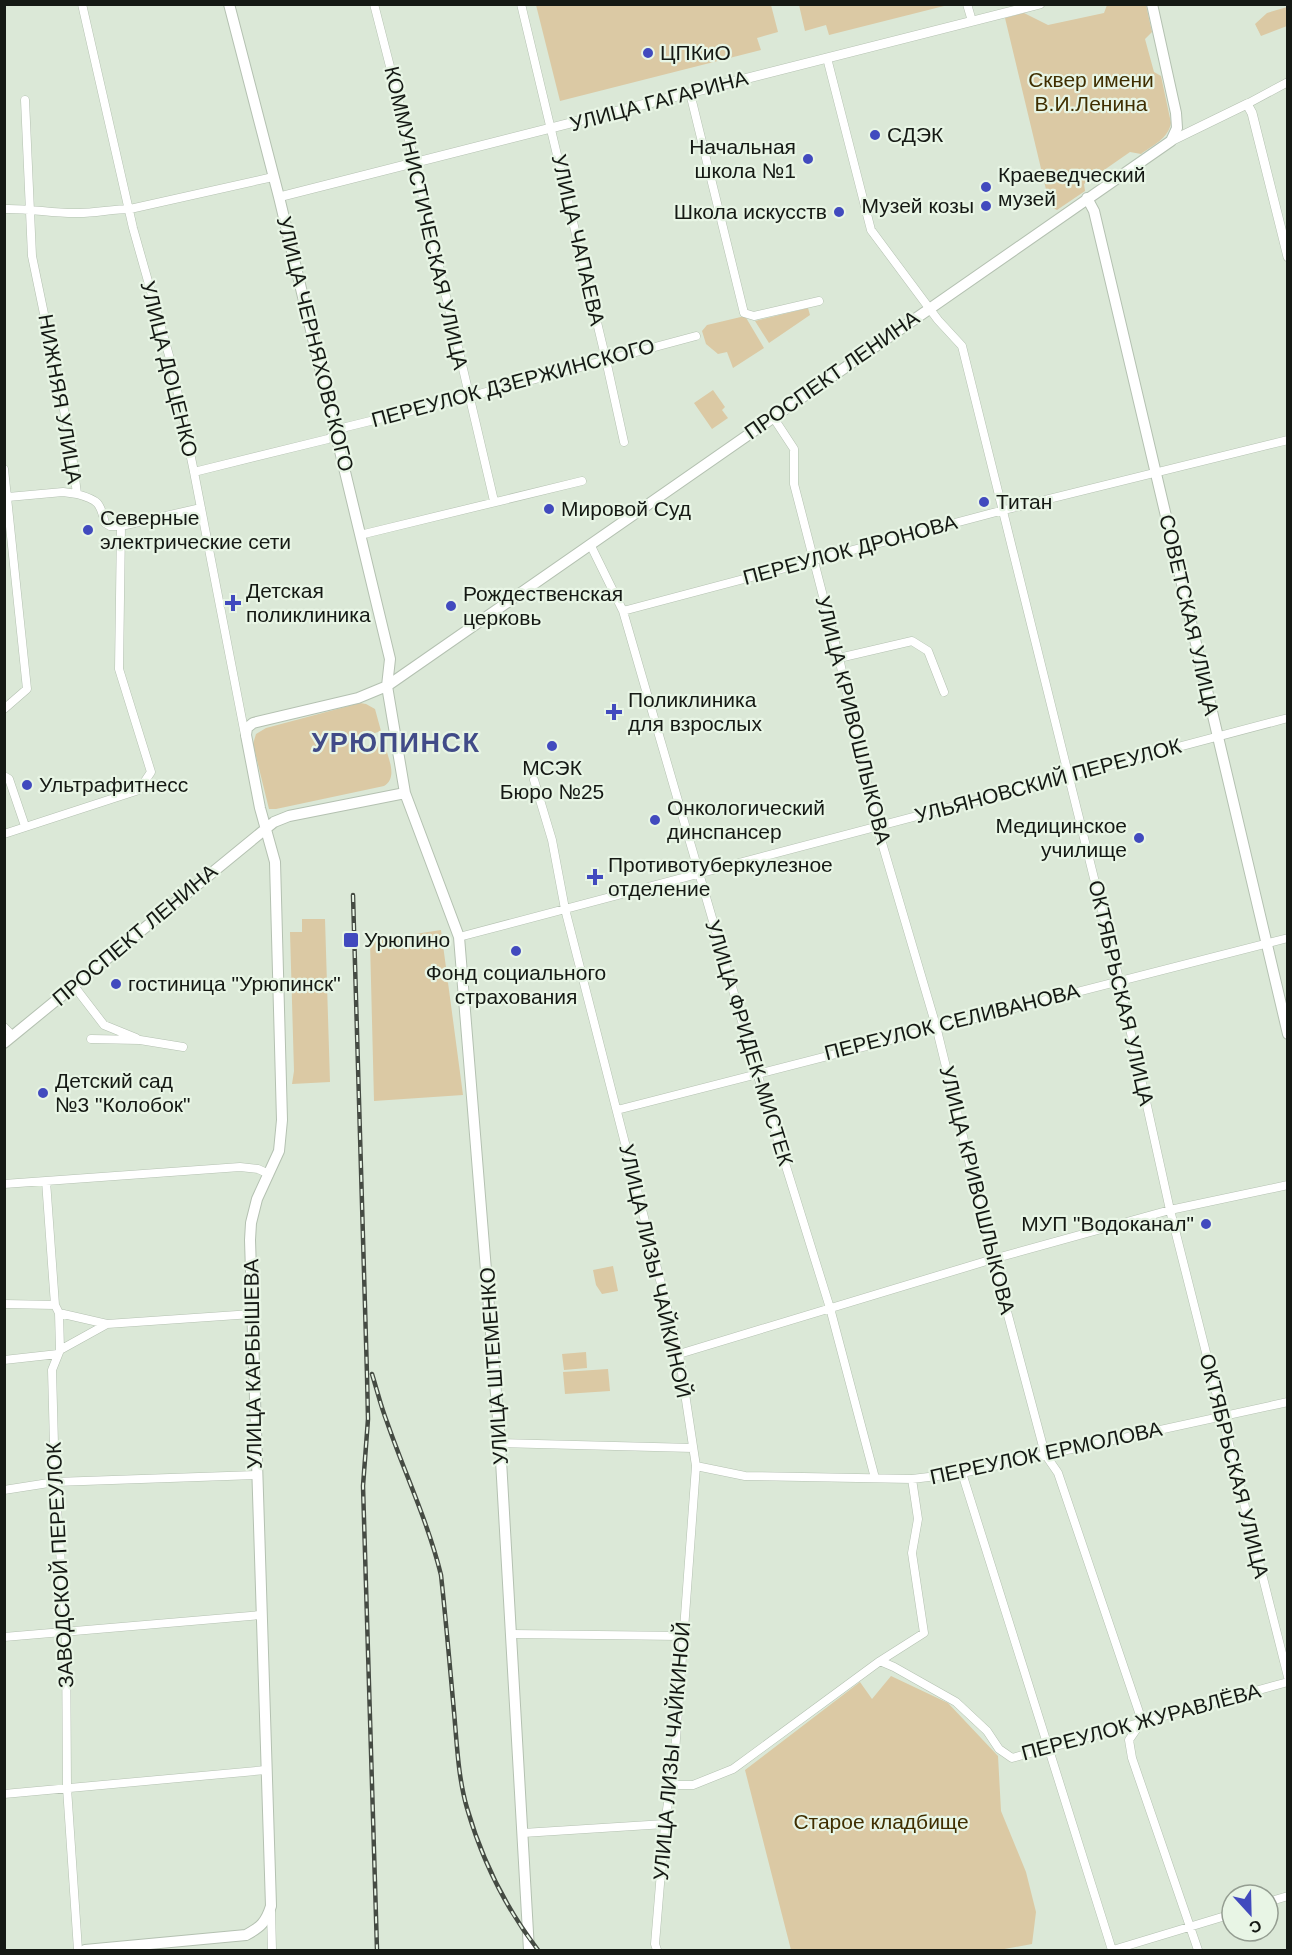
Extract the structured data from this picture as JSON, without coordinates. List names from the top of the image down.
{
  "streets": {
    "main road": [
      "УЛИЦА ЧЕРНЯХОВСКОГО",
      "ПРОСПЕКТ ЛЕНИНА",
      "СОВЕТСКАЯ УЛИЦА",
      "УЛИЦА КАРБЫШЕВА",
      "УЛИЦА ШТЕМЕНКО"
    ],
    "street": [
      "УЛИЦА ГАГАРИНА",
      "КОММУНИСТИЧЕСКАЯ УЛИЦА",
      "УЛИЦА ЧАПАЕВА",
      "УЛИЦА ДОЦЕНКО",
      "ПЕРЕУЛОК ДЗЕРЖИНСКОГО",
      "НИЖНЯЯ УЛИЦА",
      "ПЕРЕУЛОК ДРОНОВА",
      "УЛИЦА КРИВОШЛЫКОВА",
      "УЛЬЯНОВСКИЙ ПЕРЕУЛОК",
      "ОКТЯБРЬСКАЯ УЛИЦА",
      "ПЕРЕУЛОК СЕЛИВАНОВА",
      "УЛИЦА ФРИДЕК-МИСТЕК",
      "УЛИЦА ЛИЗЫ ЧАЙКИНОЙ",
      "ПЕРЕУЛОК ЕРМОЛОВА",
      "ЗАВОДСКОЙ ПЕРЕУЛОК",
      "ПЕРЕУЛОК ЖУРАВЛЁВА"
    ]
  },
  "crossings": [
    ["УЛИЦА ГАГАРИНА", "КОММУНИСТИЧЕСКАЯ УЛИЦА"],
    ["УЛИЦА ГАГАРИНА", "УЛИЦА ЧАПАЕВА"],
    ["УЛИЦА ГАГАРИНА", "УЛИЦА ЧЕРНЯХОВСКОГО"],
    ["УЛИЦА ГАГАРИНА", "ОКТЯБРЬСКАЯ УЛИЦА"],
    ["КОММУНИСТИЧЕСКАЯ УЛИЦА", "ПЕРЕУЛОК ДЗЕРЖИНСКОГО"],
    ["УЛИЦА ЧАПАЕВА", "ПЕРЕУЛОК ДЗЕРЖИНСКОГО"],
    ["УЛИЦА ЧЕРНЯХОВСКОГО", "ПРОСПЕКТ ЛЕНИНА"],
    ["УЛИЦА ЧЕРНЯХОВСКОГО", "ПЕРЕУЛОК ДЗЕРЖИНСКОГО"],
    ["УЛИЦА ЧЕРНЯХОВСКОГО", "УЛИЦА ШТЕМЕНКО"],
    ["УЛИЦА ДОЦЕНКО", "ПРОСПЕКТ ЛЕНИНА"],
    ["УЛИЦА ДОЦЕНКО", "ПЕРЕУЛОК ДЗЕРЖИНСКОГО"],
    ["УЛИЦА ДОЦЕНКО", "УЛИЦА КАРБЫШЕВА"],
    ["ПРОСПЕКТ ЛЕНИНА", "СОВЕТСКАЯ УЛИЦА"],
    ["ПРОСПЕКТ ЛЕНИНА", "УЛИЦА КРИВОШЛЫКОВА"],
    ["ПРОСПЕКТ ЛЕНИНА", "ОКТЯБРЬСКАЯ УЛИЦА"],
    ["ПРОСПЕКТ ЛЕНИНА", "УЛИЦА ФРИДЕК-МИСТЕК"],
    ["ПРОСПЕКТ ЛЕНИНА", "УЛИЦА КАРБЫШЕВА"],
    ["ПРОСПЕКТ ЛЕНИНА", "УЛИЦА ШТЕМЕНКО"],
    ["ПЕРЕУЛОК ДРОНОВА", "СОВЕТСКАЯ УЛИЦА"],
    ["ПЕРЕУЛОК ДРОНОВА", "УЛИЦА КРИВОШЛЫКОВА"],
    ["ПЕРЕУЛОК ДРОНОВА", "ОКТЯБРЬСКАЯ УЛИЦА"],
    ["ПЕРЕУЛОК ДРОНОВА", "УЛИЦА ФРИДЕК-МИСТЕК"],
    ["СОВЕТСКАЯ УЛИЦА", "УЛЬЯНОВСКИЙ ПЕРЕУЛОК"],
    ["СОВЕТСКАЯ УЛИЦА", "ПЕРЕУЛОК СЕЛИВАНОВА"],
    ["УЛИЦА КРИВОШЛЫКОВА", "УЛЬЯНОВСКИЙ ПЕРЕУЛОК"],
    ["УЛИЦА КРИВОШЛЫКОВА", "ПЕРЕУЛОК СЕЛИВАНОВА"],
    ["УЛИЦА КРИВОШЛЫКОВА", "ПЕРЕУЛОК ЕРМОЛОВА"],
    ["УЛИЦА КРИВОШЛЫКОВА", "ПЕРЕУЛОК ЖУРАВЛЁВА"],
    ["УЛЬЯНОВСКИЙ ПЕРЕУЛОК", "ОКТЯБРЬСКАЯ УЛИЦА"],
    ["УЛЬЯНОВСКИЙ ПЕРЕУЛОК", "УЛИЦА ФРИДЕК-МИСТЕК"],
    ["УЛЬЯНОВСКИЙ ПЕРЕУЛОК", "УЛИЦА ЛИЗЫ ЧАЙКИНОЙ"],
    ["УЛЬЯНОВСКИЙ ПЕРЕУЛОК", "УЛИЦА ШТЕМЕНКО"],
    ["ОКТЯБРЬСКАЯ УЛИЦА", "ПЕРЕУЛОК СЕЛИВАНОВА"],
    ["ОКТЯБРЬСКАЯ УЛИЦА", "ПЕРЕУЛОК ЕРМОЛОВА"],
    ["ПЕРЕУЛОК СЕЛИВАНОВА", "УЛИЦА ФРИДЕК-МИСТЕК"],
    ["ПЕРЕУЛОК СЕЛИВАНОВА", "УЛИЦА ЛИЗЫ ЧАЙКИНОЙ"],
    ["УЛИЦА ФРИДЕК-МИСТЕК", "ПЕРЕУЛОК ЕРМОЛОВА"],
    ["УЛИЦА ЛИЗЫ ЧАЙКИНОЙ", "ПЕРЕУЛОК ЕРМОЛОВА"]
  ],
  "districts": ["УРЮПИНСК"],
  "parks": ["Сквер имени В.И.Ленина", "Старое кладбище"],
  "places": {
    "other": [
      "ЦПКиО",
      "СДЭК",
      "Начальная школа №1",
      "Краеведческий музей",
      "Музей козы",
      "Школа искусств",
      "Титан",
      "Мировой Суд",
      "Северные электрические сети",
      "Рождественская церковь",
      "МСЭК Бюро №25",
      "Ультрафитнесс",
      "Онкологический динспансер",
      "Медицинское училище",
      "Фонд социального страхования",
      "гостиница \"Урюпинск\"",
      "Детский сад №3 \"Колобок\"",
      "МУП \"Водоканал\""
    ],
    "health": ["Детская поликлиника", "Поликлиника для взрослых", "Противотуберкулезное отделение"],
    "transit": ["Урюпино"]
  },
  "north": "bottom"
}
